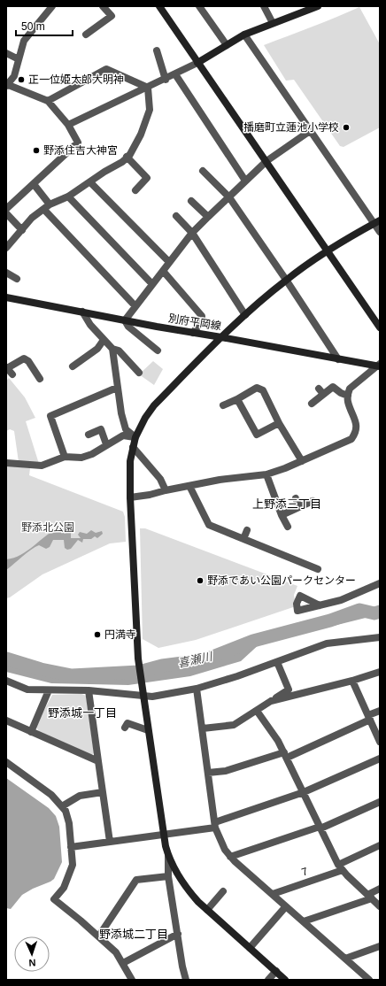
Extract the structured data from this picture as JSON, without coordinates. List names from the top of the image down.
{
  "streets": {
    "street": ["別府平岡線", "7"]
  },
  "districts": ["上野添三丁目", "野添城一丁目", "野添城二丁目"],
  "water": ["喜瀬川"],
  "parks": ["野添北公園"],
  "places": [
    "正一位姫太郎大明神",
    "播磨町立蓮池小学校",
    "野添住吉大神宮",
    "野添であい公園パークセンター",
    "円満寺"
  ],
  "scale_bar": "50 m",
  "north": "bottom"
}
